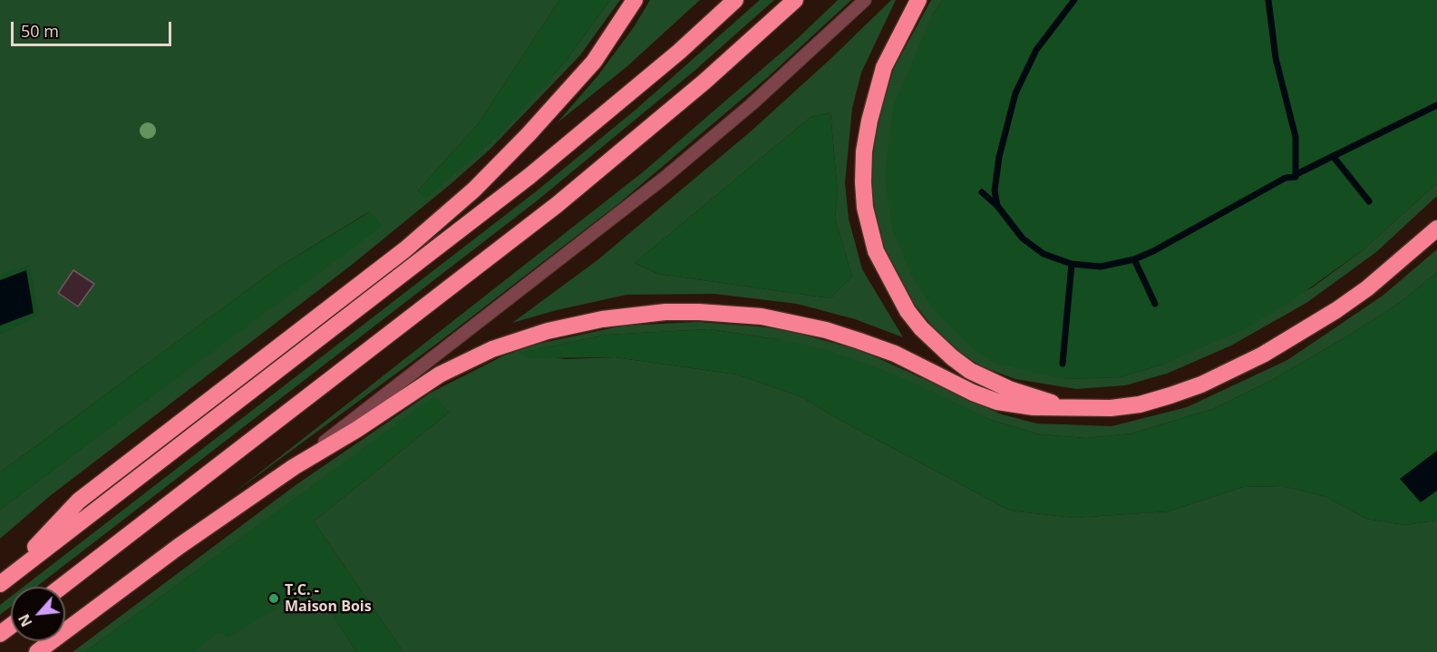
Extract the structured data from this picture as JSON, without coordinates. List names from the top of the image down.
{
  "places": ["T.C. - Maison Bois"],
  "scale_bar": "50 m",
  "north": "bottom left"
}
